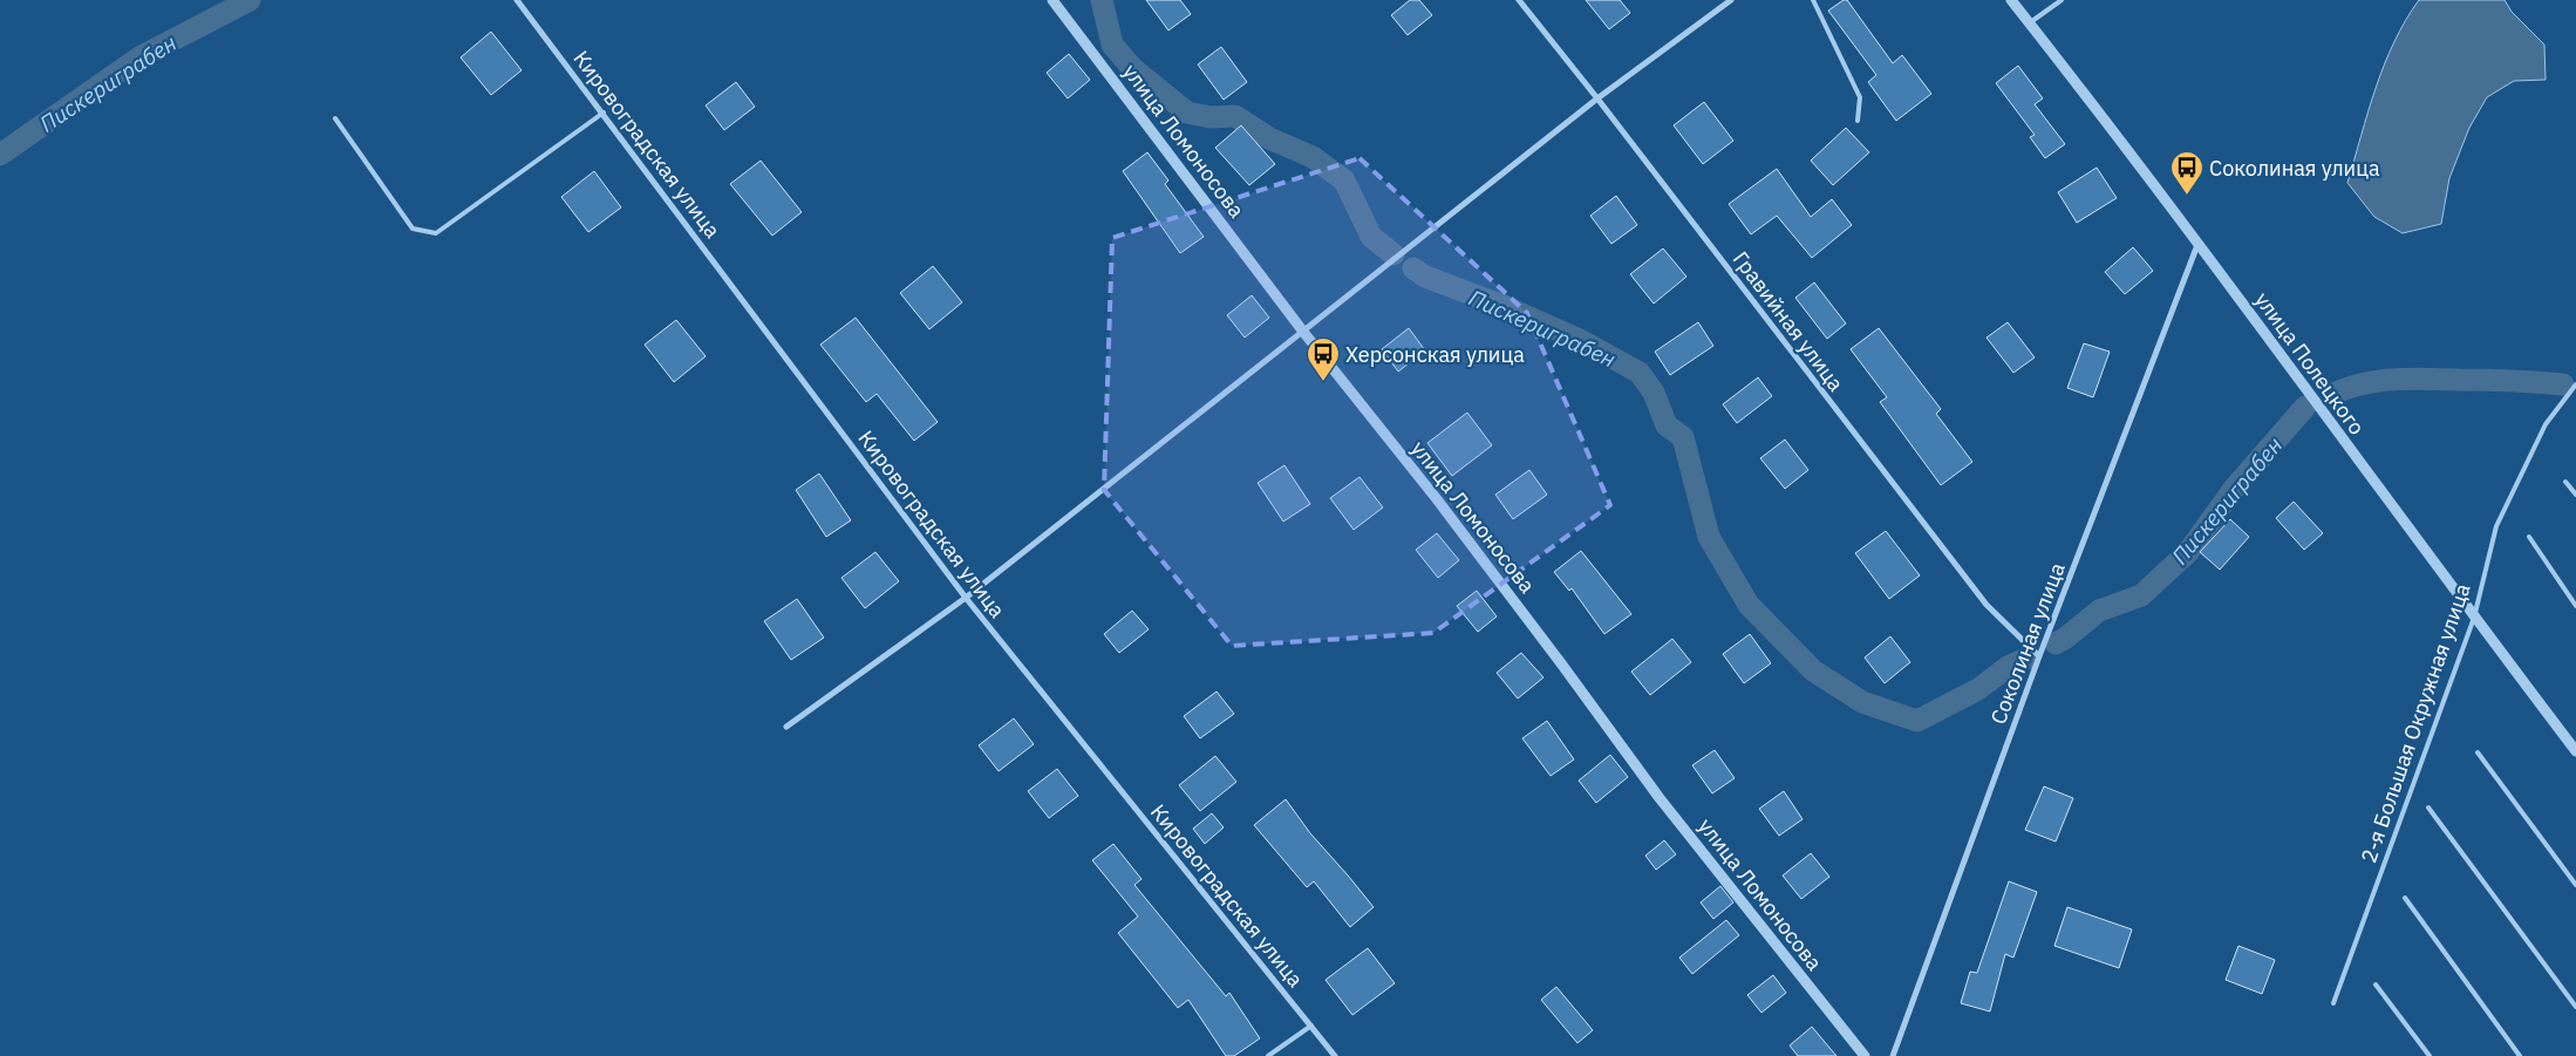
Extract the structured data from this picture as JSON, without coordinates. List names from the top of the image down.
{
  "streets": {
    "street": [
      "улица Ломоносова",
      "Кировоградская улица",
      "Гравийная улица",
      "улица Полецкого",
      "Соколиная улица"
    ],
    "lane": ["2-я Большая Окружная улица"]
  },
  "crossings": [
    ["Гравийная улица", "Соколиная улица"],
    ["улица Полецкого", "Соколиная улица"],
    ["улица Полецкого", "2-я Большая Окружная улица"]
  ],
  "water": ["Пискериграбен"],
  "places": {
    "bus stop": ["Соколиная улица", "Херсонская улица"]
  }
}
